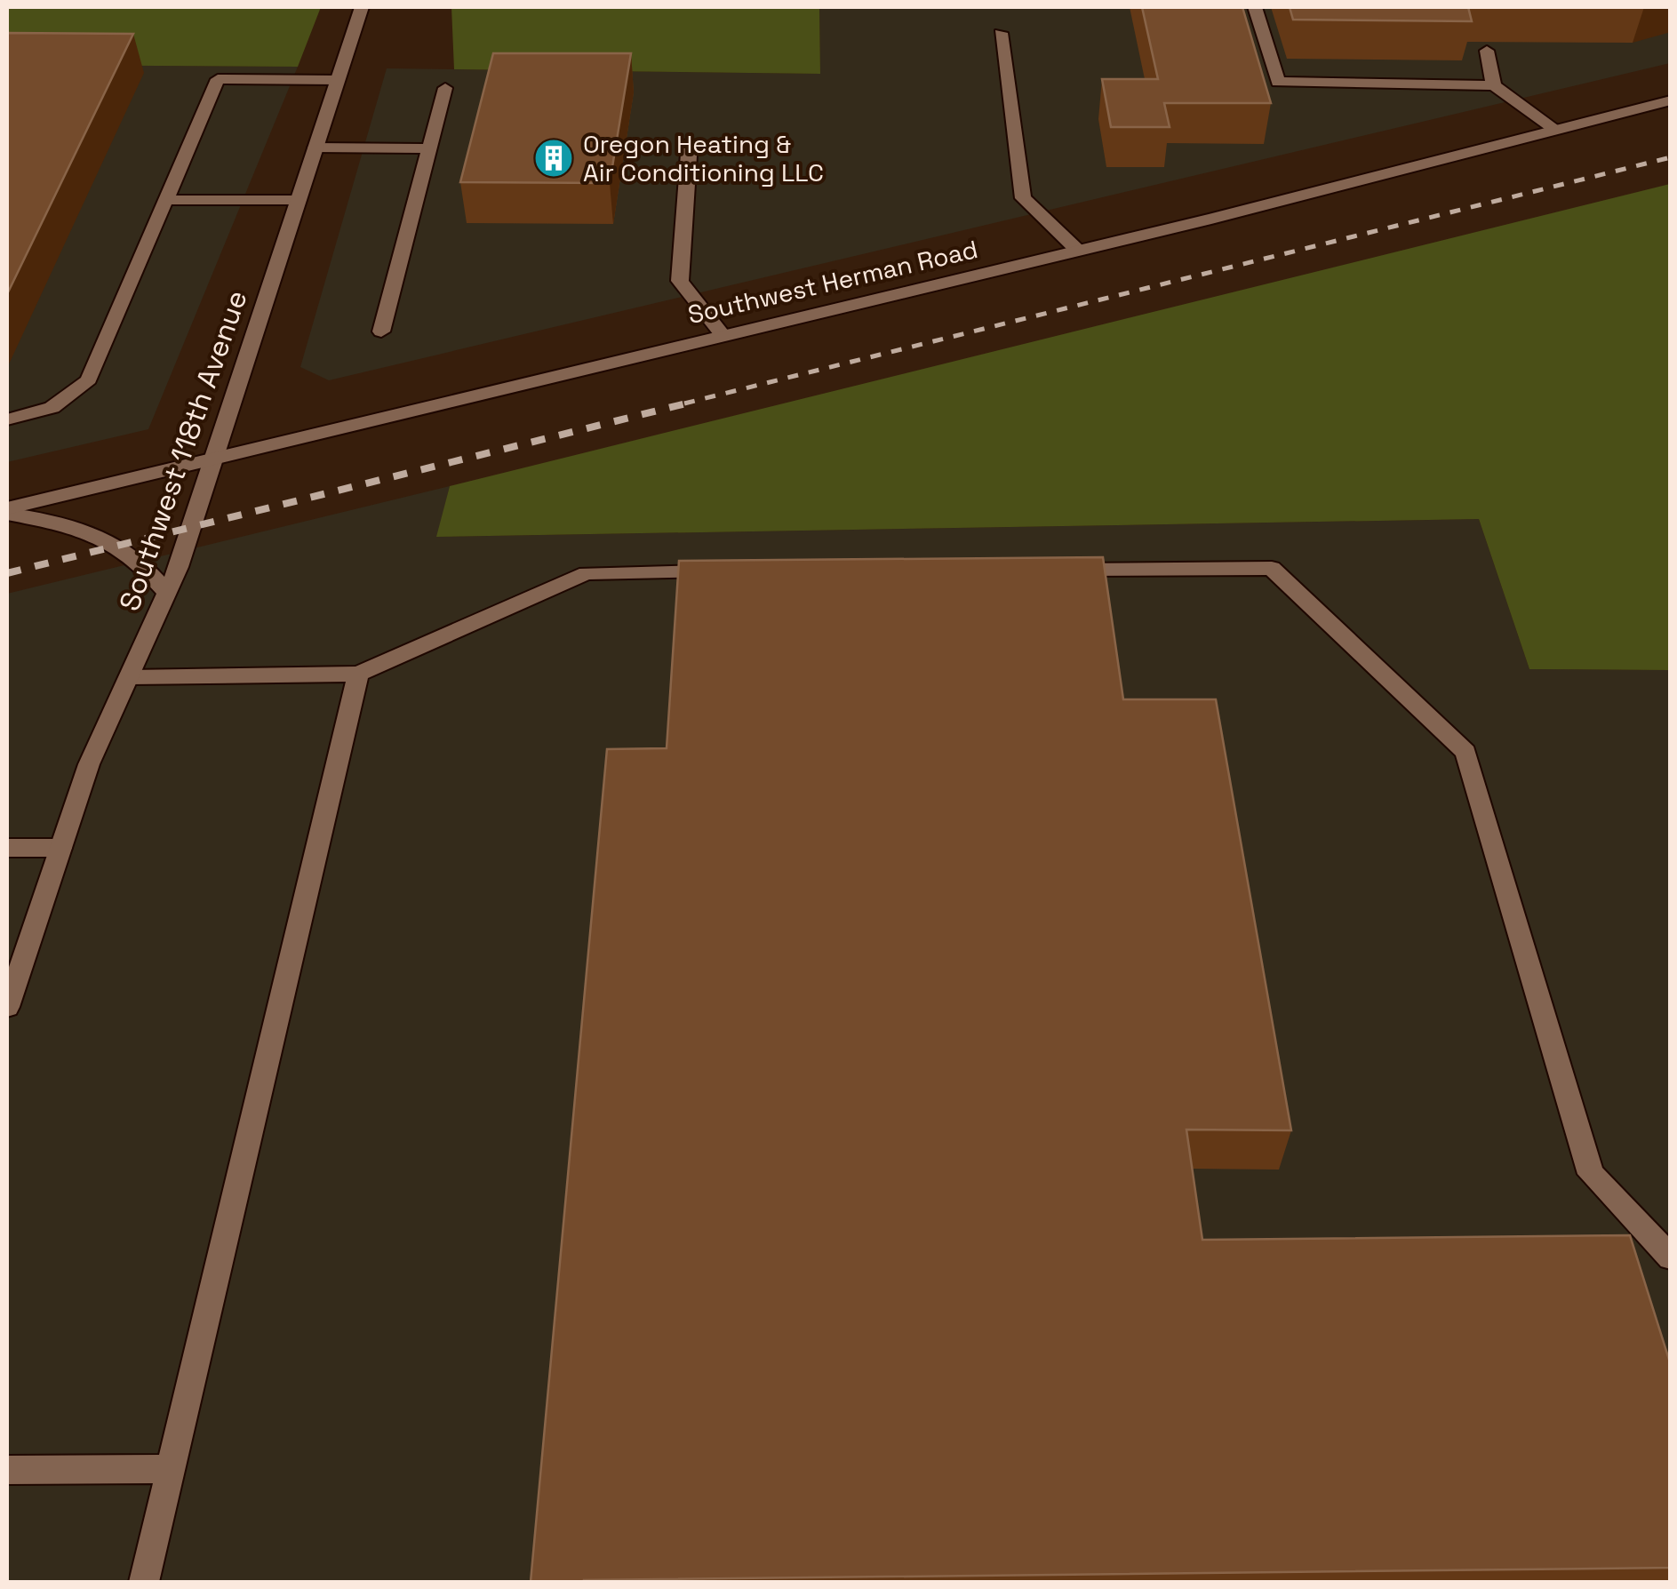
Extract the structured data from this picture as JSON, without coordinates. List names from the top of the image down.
{
  "streets": {
    "main road": ["Southwest Herman Road", "Southwest 118th Avenue"]
  },
  "crossings": [
    ["Southwest Herman Road", "Southwest 118th Avenue"]
  ],
  "places": {
    "building": ["Oregon Heating & Air Conditioning LLC"]
  }
}
